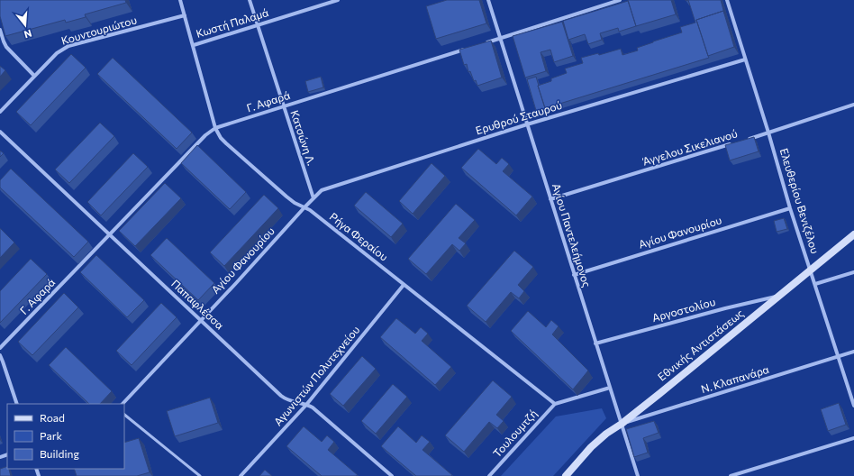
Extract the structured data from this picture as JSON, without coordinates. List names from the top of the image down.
{
  "streets": {
    "street": [
      "Κωστή Παλαμά",
      "Κουντουριώτου",
      "Γ. Αφαρά",
      "Ερυθρού Σταυρού",
      "Κατσώνη Λ.",
      "Άγγελου Σικελιανού",
      "Ελευθερίου Βενιζέλου",
      "Αγίου Φανουρίου",
      "Αγίου Παντελεήμονος",
      "Ρήγα Φεραίου",
      "Παπαφλέσσα",
      "Αργοστολίου",
      "Εθνικής Αντιστάσεως",
      "Αγωνιστών Πολυτεχνείου",
      "Ν. Κλαπανάρα",
      "Τουλουμτζή"
    ]
  },
  "crossings": [
    ["Κωστή Παλαμά", "Κατσώνη Λ."],
    ["Κωστή Παλαμά", "Ρήγα Φεραίου"],
    ["Κουντουριώτου", "Ρήγα Φεραίου"],
    ["Γ. Αφαρά", "Κατσώνη Λ."],
    ["Γ. Αφαρά", "Ρήγα Φεραίου"],
    ["Γ. Αφαρά", "Παπαφλέσσα"],
    ["Ερυθρού Σταυρού", "Κατσώνη Λ."],
    ["Ερυθρού Σταυρού", "Ελευθερίου Βενιζέλου"],
    ["Ερυθρού Σταυρού", "Αγίου Φανουρίου"],
    ["Ερυθρού Σταυρού", "Αγίου Παντελεήμονος"],
    ["Ερυθρού Σταυρού", "Ρήγα Φεραίου"],
    ["Άγγελου Σικελιανού", "Ελευθερίου Βενιζέλου"],
    ["Άγγελου Σικελιανού", "Αγίου Παντελεήμονος"],
    ["Ελευθερίου Βενιζέλου", "Αγίου Φανουρίου"],
    ["Ελευθερίου Βενιζέλου", "Εθνικής Αντιστάσεως"],
    ["Ελευθερίου Βενιζέλου", "Ν. Κλαπανάρα"],
    ["Αγίου Φανουρίου", "Αγίου Παντελεήμονος"],
    ["Αγίου Φανουρίου", "Ρήγα Φεραίου"],
    ["Αγίου Φανουρίου", "Παπαφλέσσα"],
    ["Αγίου Παντελεήμονος", "Αργοστολίου"],
    ["Αγίου Παντελεήμονος", "Εθνικής Αντιστάσεως"],
    ["Αγίου Παντελεήμονος", "Ν. Κλαπανάρα"],
    ["Ρήγα Φεραίου", "Αγωνιστών Πολυτεχνείου"],
    ["Ρήγα Φεραίου", "Τουλουμτζή"],
    ["Παπαφλέσσα", "Αγωνιστών Πολυτεχνείου"],
    ["Αργοστολίου", "Εθνικής Αντιστάσεως"],
    ["Εθνικής Αντιστάσεως", "Ν. Κλαπανάρα"]
  ],
  "legend": ["Road", "Park", "Building"],
  "north": "bottom"
}
